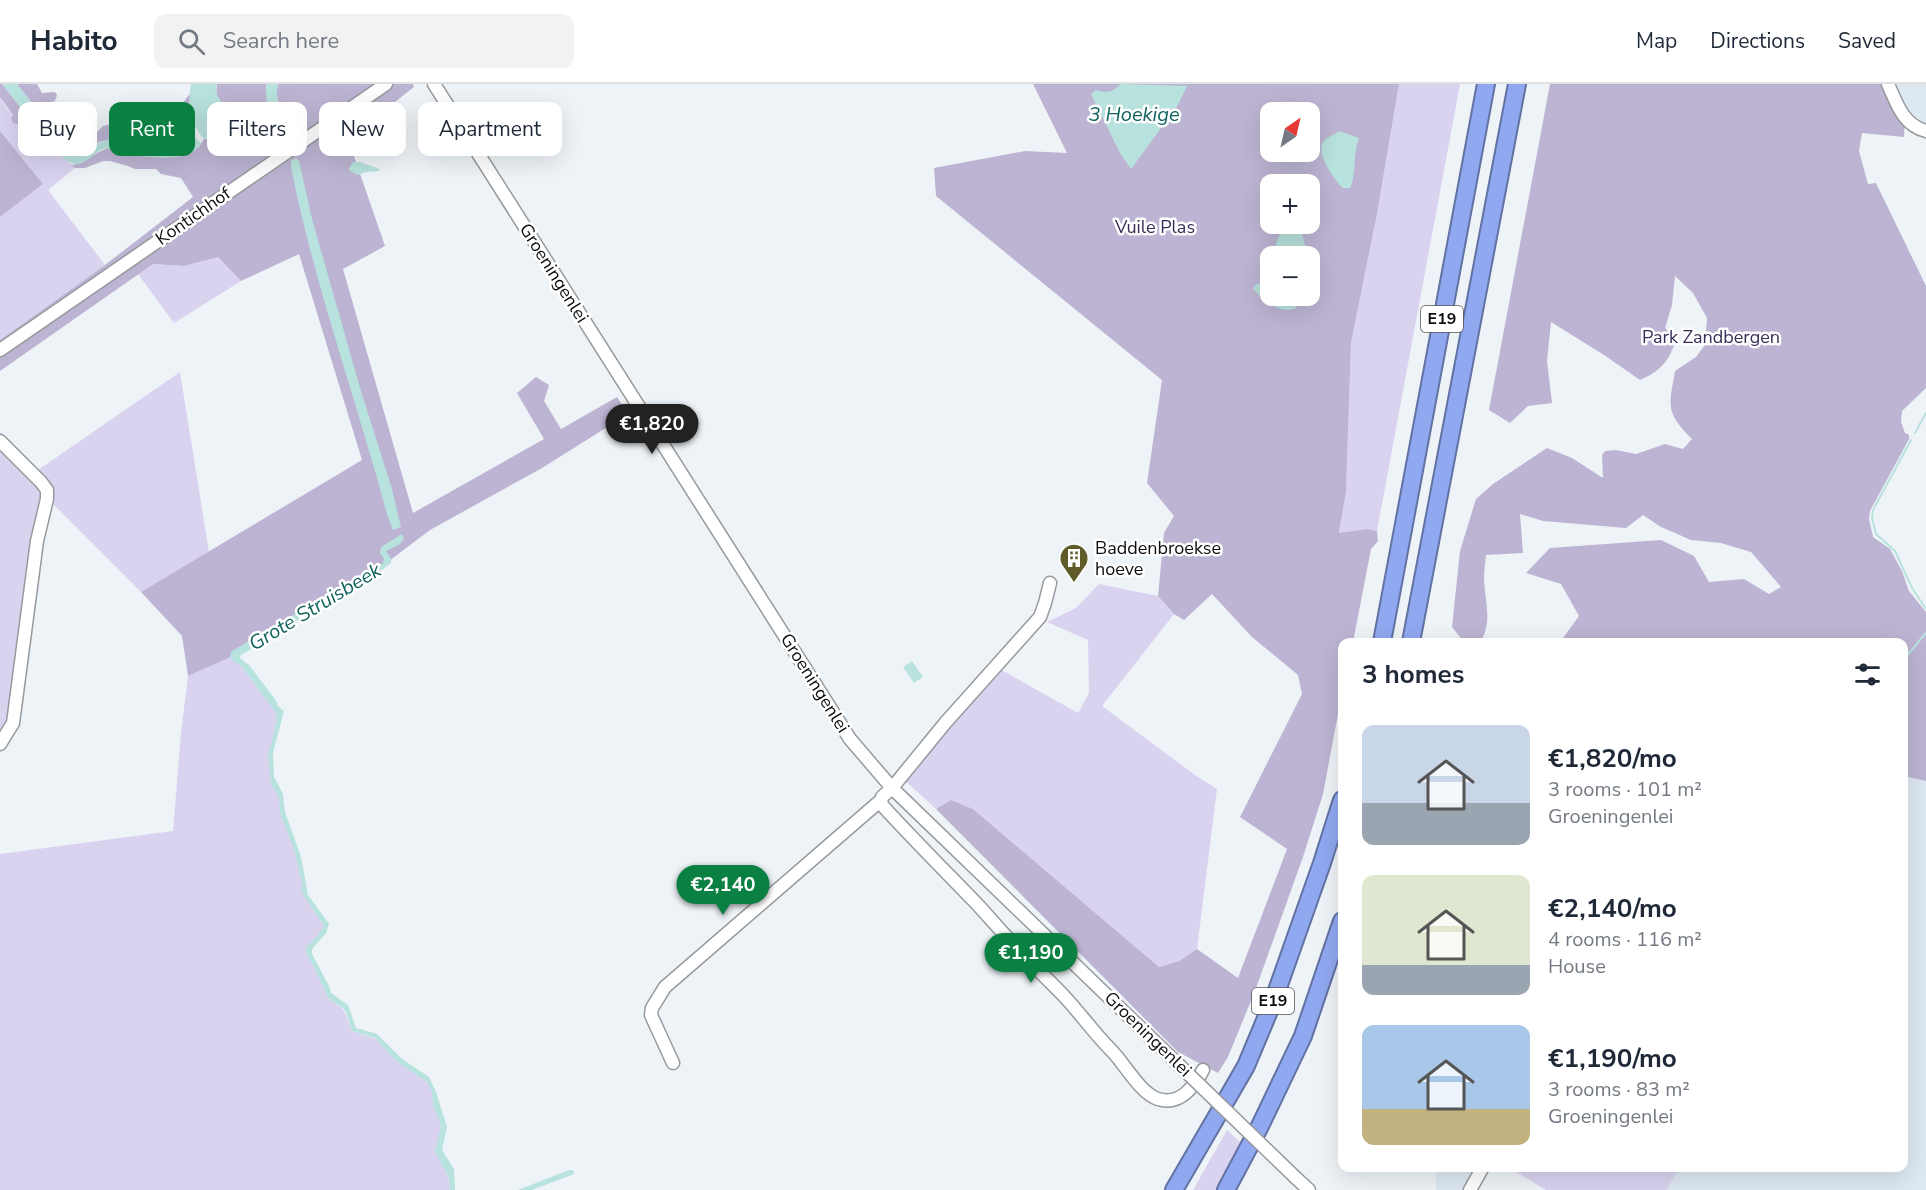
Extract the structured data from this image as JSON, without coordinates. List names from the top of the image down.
{
  "streets": {
    "highway": ["E19"],
    "street": ["Kontichhof", "Groeningenlei"]
  },
  "water": ["3 Hoekige", "Grote Struisbeek"],
  "parks": ["Vuile Plas", "Park Zandbergen"],
  "places": {
    "building": ["Baddenbroekse hoeve"]
  },
  "north": "top right",
  "page": {
    "header": "Habito",
    "search": "Search here",
    "nav": ["Map", "Directions", "Saved"],
    "map_buttons": ["+", "−"],
    "chip": [
      "Buy",
      "Rent",
      "Filters",
      "New",
      "Apartment"
    ],
    "price": ["€1,820", "€2,140", "€1,190"],
    "heading": "3 homes",
    "list": [
      {
        "name": "€1,820/mo",
        "note": "3 rooms · 101 m² · Groeningenlei"
      },
      {
        "name": "€2,140/mo",
        "note": "4 rooms · 116 m² · House"
      },
      {
        "name": "€1,190/mo",
        "note": "3 rooms · 83 m² · Groeningenlei"
      }
    ]
  }
}
